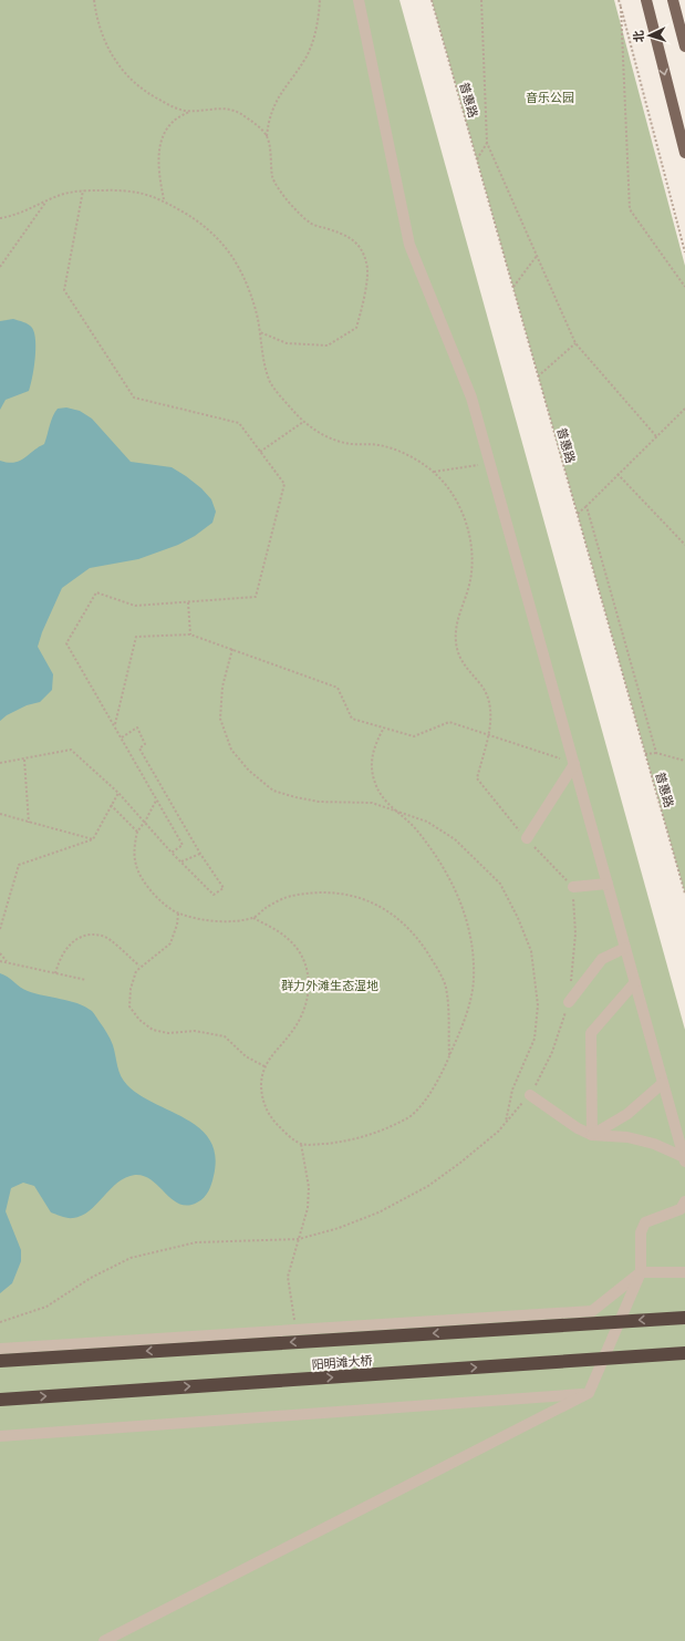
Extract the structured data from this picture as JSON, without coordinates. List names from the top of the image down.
{
  "streets": {
    "highway": ["阳明滩大桥"],
    "path": ["普惠路"]
  },
  "parks": ["音乐公园", "群力外滩生态湿地"],
  "north": "left"
}
